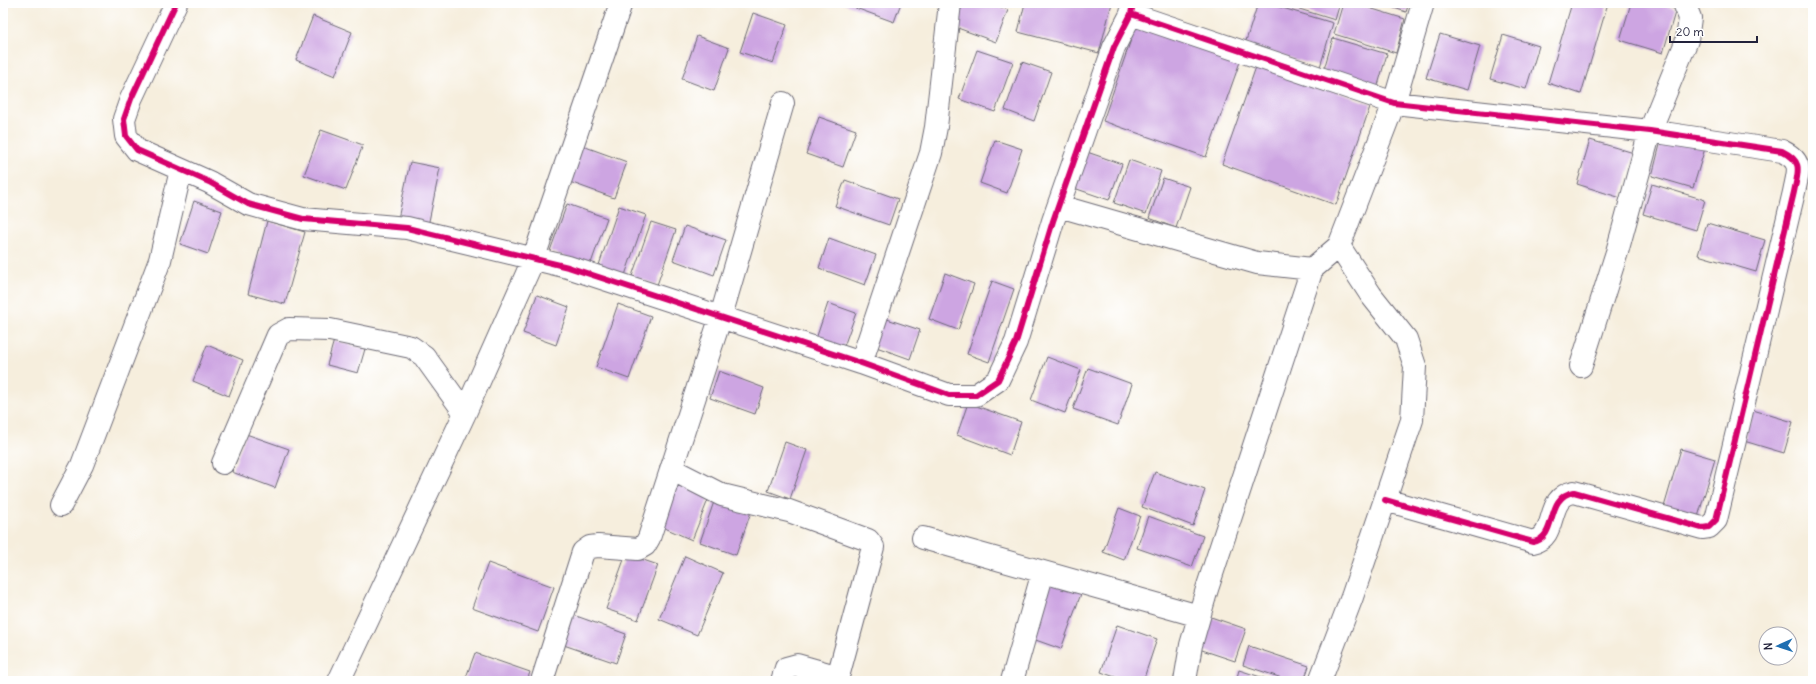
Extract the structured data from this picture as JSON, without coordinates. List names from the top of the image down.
{
  "scale_bar": "20 m",
  "north": "left"
}
